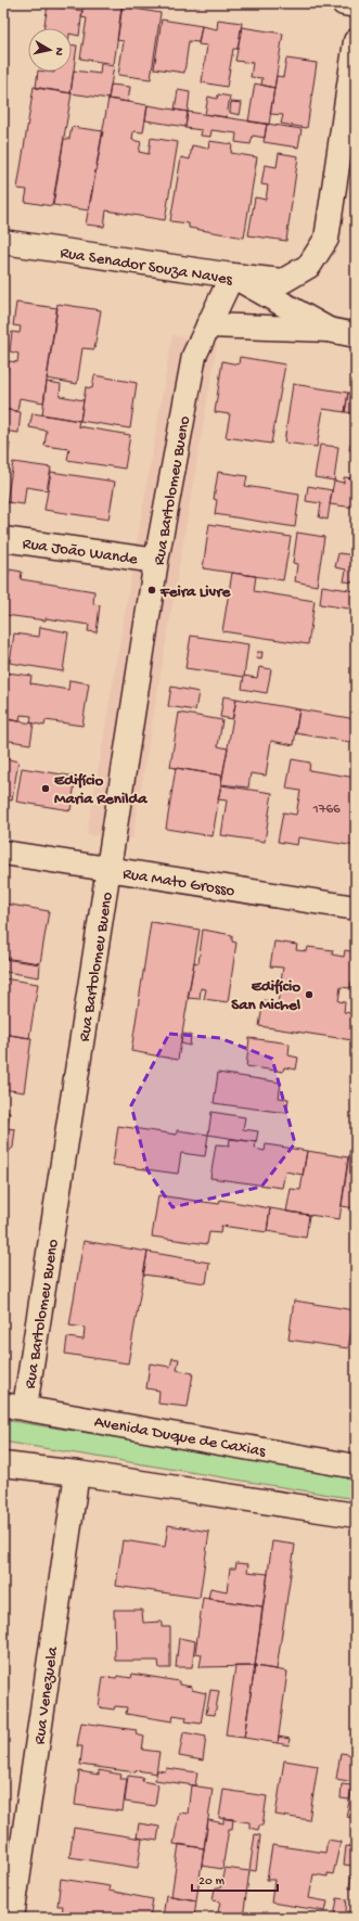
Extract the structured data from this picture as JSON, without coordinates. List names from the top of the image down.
{
  "streets": {
    "street": [
      "Rua Senador Souza Naves",
      "Rua Bartolomeu Bueno",
      "Rua João Wande",
      "Rua Mato Grosso",
      "Avenida Duque de Caxias",
      "Rua Venezuela"
    ]
  },
  "crossings": [
    ["Rua Senador Souza Naves", "Rua Bartolomeu Bueno"],
    ["Rua Bartolomeu Bueno", "Rua João Wande"],
    ["Rua Bartolomeu Bueno", "Rua Mato Grosso"],
    ["Rua Bartolomeu Bueno", "Avenida Duque de Caxias"]
  ],
  "places": ["Feira Livre", "Edifício Maria Renilda", "Edifício San Michel"],
  "house_numbers": ["1766"],
  "scale_bar": "20 m",
  "north": "right"
}
